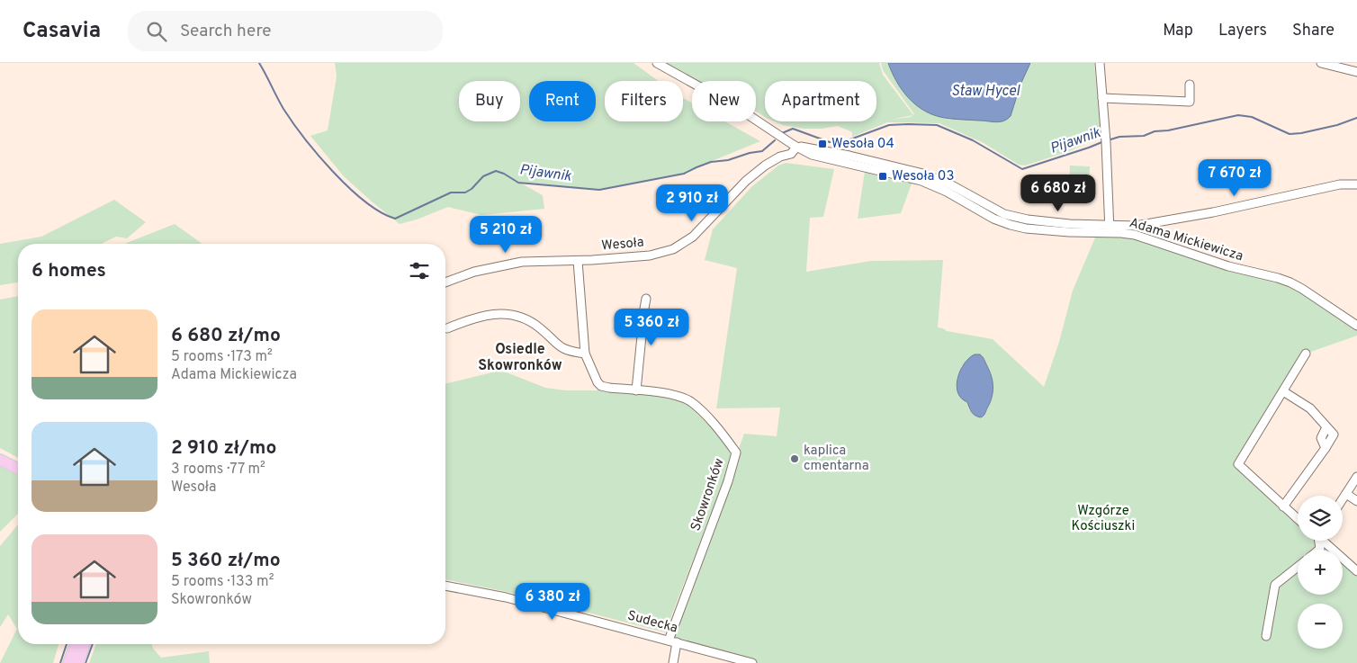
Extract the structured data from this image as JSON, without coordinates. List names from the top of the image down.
{
  "streets": {
    "street": [
      "Adama Mickiewicza",
      "Wesoła",
      "Skowronków",
      "Sudecka"
    ]
  },
  "crossings": [
    ["Adama Mickiewicza", "Wesoła"],
    ["Wesoła", "Skowronków"],
    ["Skowronków", "Sudecka"]
  ],
  "districts": ["Osiedle Skowronków"],
  "water": ["Staw Hycel", "Pijawnik"],
  "parks": ["Wzgórze Kościuszki"],
  "places": {
    "transit": ["Wesoła 04", "Wesoła 03"],
    "other": ["kaplica cmentarna"]
  },
  "page": {
    "header": "Casavia",
    "search": "Search here",
    "nav": ["Map", "Layers", "Share"],
    "chip": [
      "Buy",
      "Rent",
      "Filters",
      "New",
      "Apartment"
    ],
    "price": [
      "7 670 zł",
      "6 680 zł",
      "2 910 zł",
      "5 210 zł",
      "5 360 zł",
      "6 380 zł"
    ],
    "heading": "6 homes",
    "list": [
      {
        "name": "6 680 zł/mo",
        "note": "5 rooms · 173 m² · Adama Mickiewicza"
      },
      {
        "name": "2 910 zł/mo",
        "note": "3 rooms · 77 m² · Wesoła"
      },
      {
        "name": "5 360 zł/mo",
        "note": "5 rooms · 133 m² · Skowronków"
      }
    ],
    "map_buttons": ["+", "−"]
  }
}
